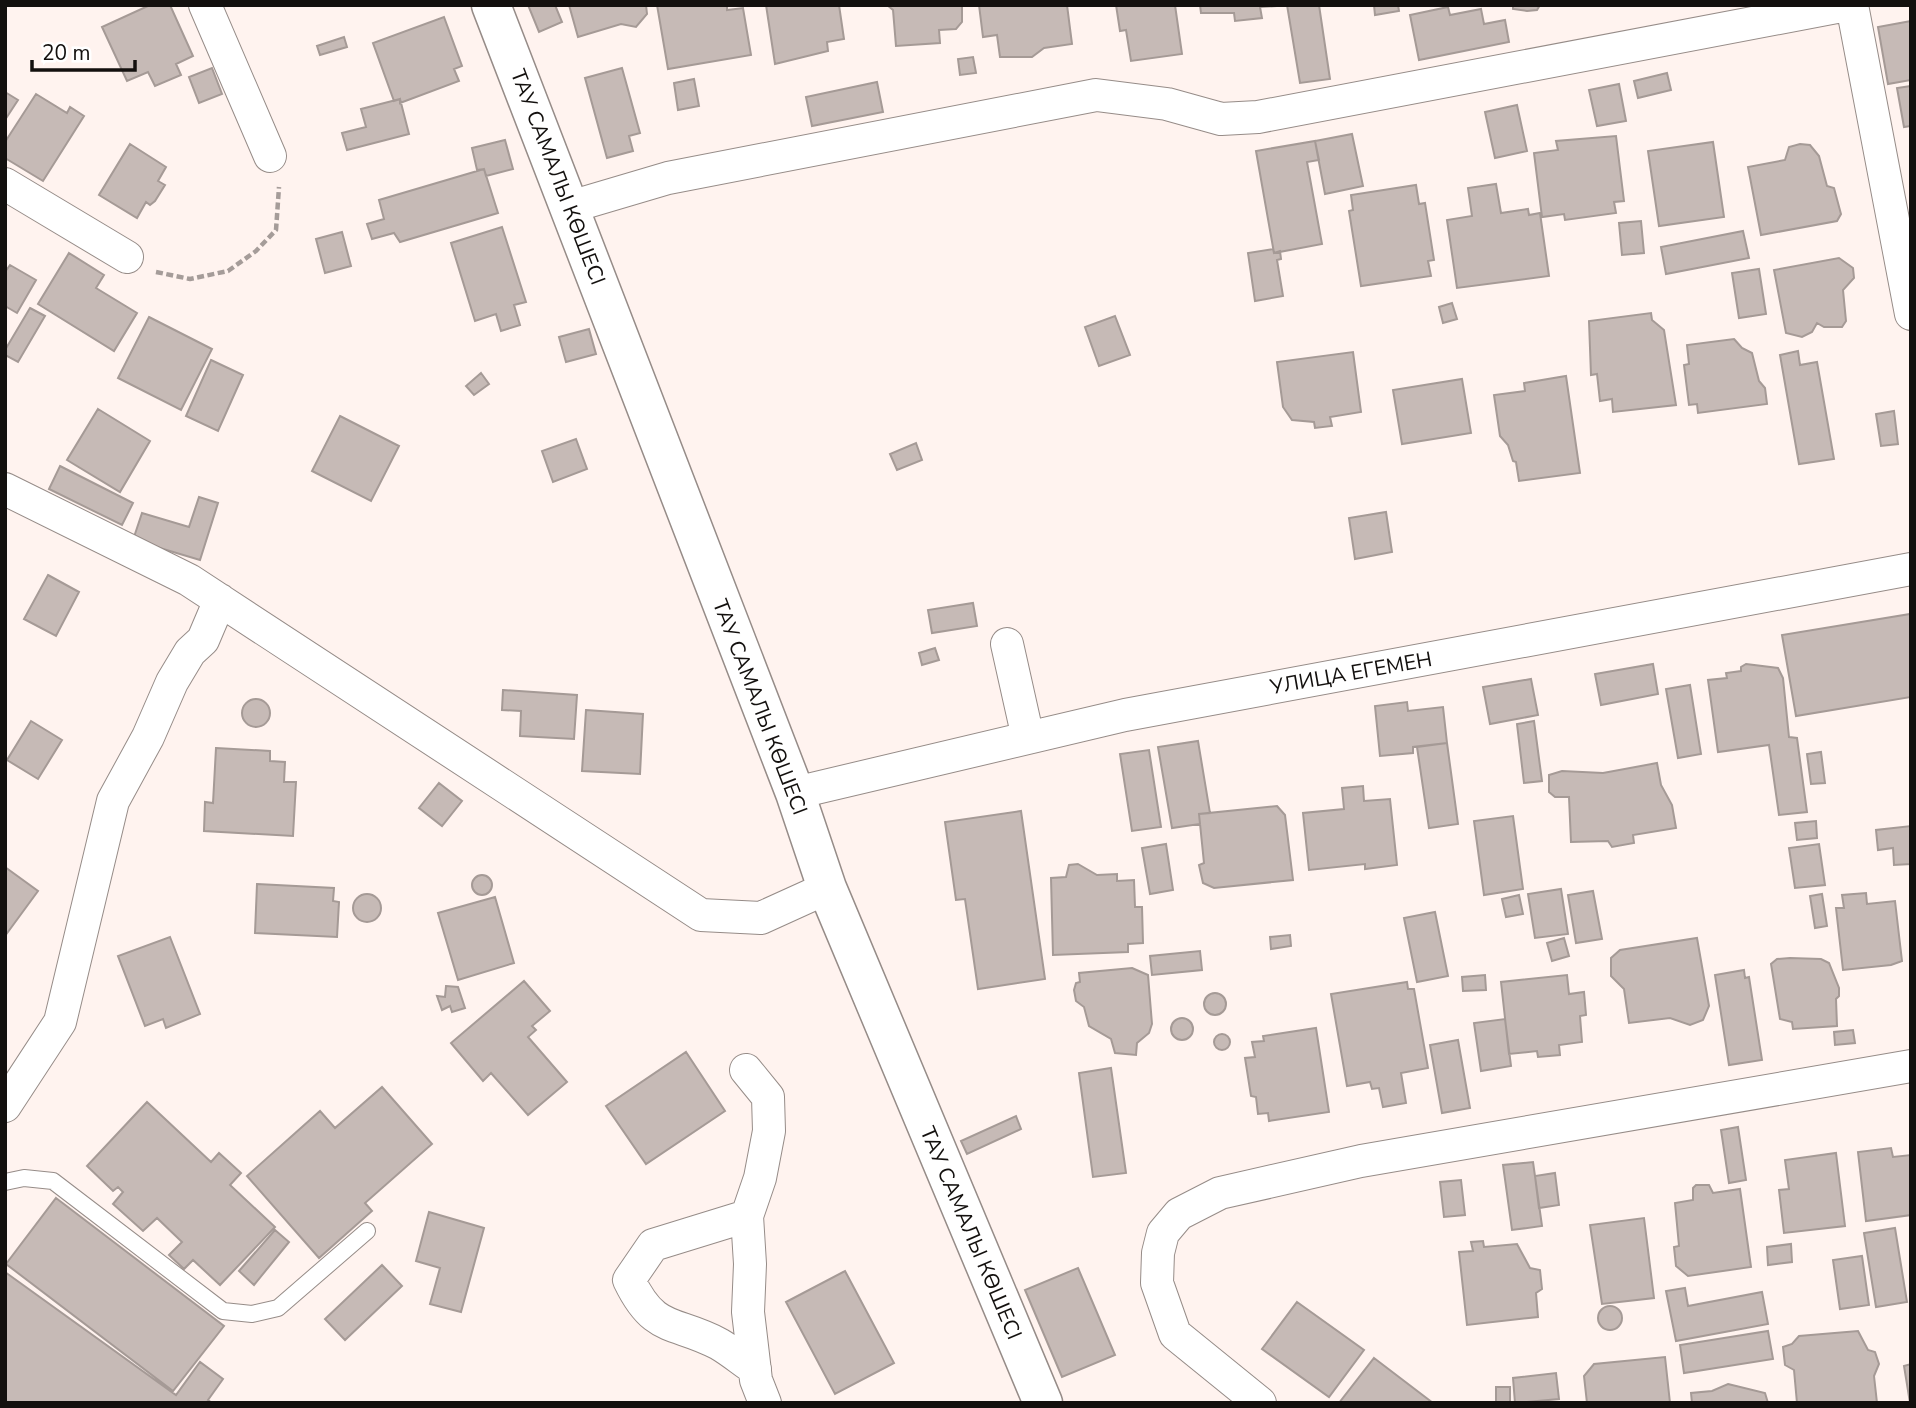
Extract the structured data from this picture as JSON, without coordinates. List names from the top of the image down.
{
  "streets": {
    "street": ["ТАУ САМАЛЫ КӨШЕСІ", "УЛИЦА ЕГЕМЕН"]
  },
  "crossings": [
    ["ТАУ САМАЛЫ КӨШЕСІ", "УЛИЦА ЕГЕМЕН"]
  ],
  "scale_bar": "20 m"
}
